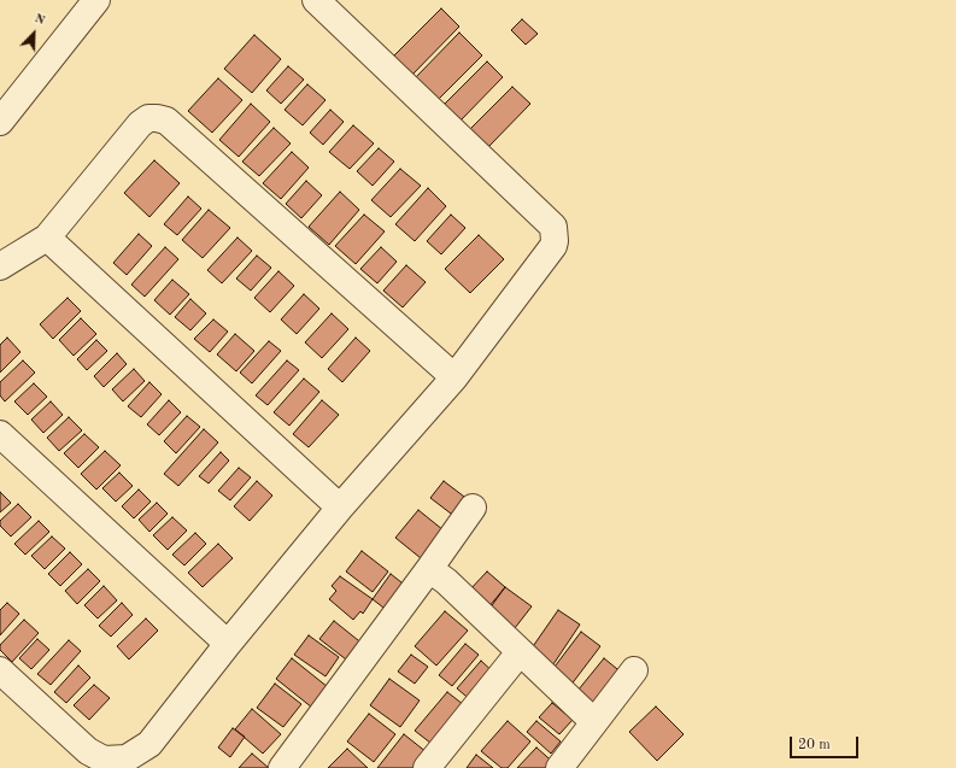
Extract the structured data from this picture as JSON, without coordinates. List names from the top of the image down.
{
  "scale_bar": "20 m",
  "north": "top right"
}
